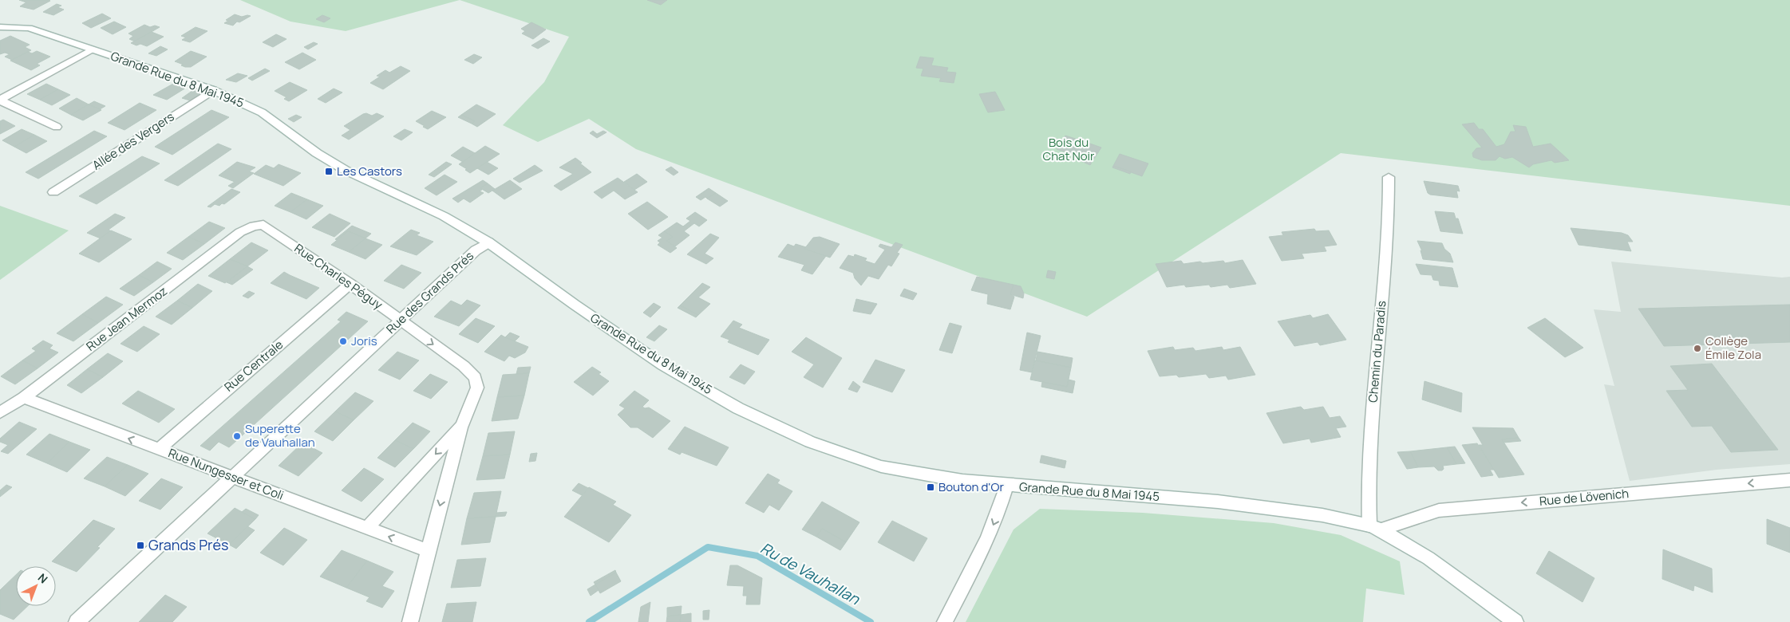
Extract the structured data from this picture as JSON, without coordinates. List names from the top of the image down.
{
  "streets": {
    "street": [
      "Grande Rue du 8 Mai 1945",
      "Allée des Vergers",
      "Rue Charles Péguy",
      "Rue des Grands Prés",
      "Rue Jean Mermoz",
      "Chemin du Paradis",
      "Rue Centrale",
      "Rue Nungesser et Coli",
      "Rue de Lövenich"
    ]
  },
  "crossings": [
    ["Grande Rue du 8 Mai 1945", "Allée des Vergers"],
    ["Grande Rue du 8 Mai 1945", "Rue des Grands Prés"],
    ["Grande Rue du 8 Mai 1945", "Chemin du Paradis"],
    ["Grande Rue du 8 Mai 1945", "Rue de Lövenich"],
    ["Rue Charles Péguy", "Rue des Grands Prés"],
    ["Rue Charles Péguy", "Rue Jean Mermoz"],
    ["Rue Charles Péguy", "Rue Centrale"],
    ["Rue Charles Péguy", "Rue Nungesser et Coli"],
    ["Rue des Grands Prés", "Rue Nungesser et Coli"],
    ["Rue Jean Mermoz", "Rue Nungesser et Coli"],
    ["Chemin du Paradis", "Rue de Lövenich"],
    ["Rue Centrale", "Rue Nungesser et Coli"]
  ],
  "one_way": ["Rue Charles Péguy", "Rue Nungesser et Coli", "Rue de Lövenich"],
  "water": ["Ru de Vauhallan"],
  "parks": ["Bois du Chat Noir"],
  "places": {
    "transit": ["Les Castors", "Bouton d'Or", "Grands Prés"],
    "other": ["Joris", "Collège Émile Zola", "Superette de Vauhallan"]
  },
  "north": "top right"
}
